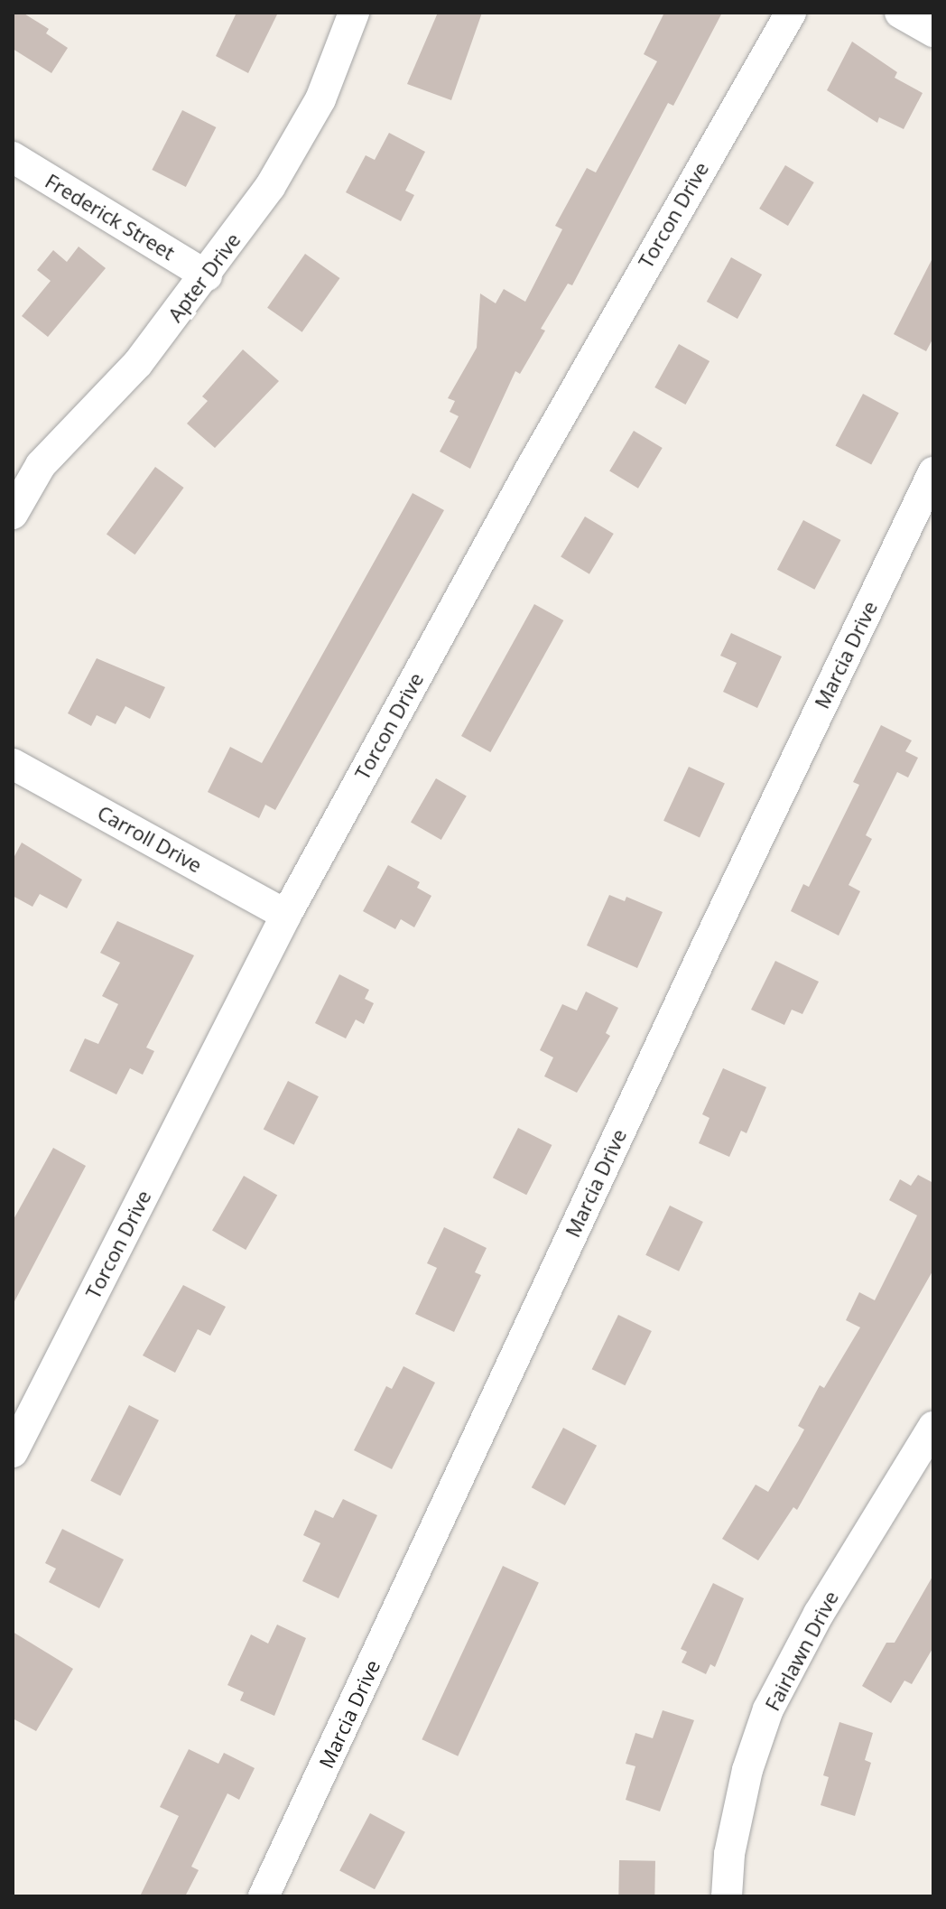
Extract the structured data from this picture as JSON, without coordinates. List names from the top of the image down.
{
  "streets": {
    "street": [
      "Torcon Drive",
      "Frederick Street",
      "Apter Drive",
      "Marcia Drive",
      "Carroll Drive",
      "Fairlawn Drive"
    ]
  },
  "crossings": [
    ["Torcon Drive", "Carroll Drive"],
    ["Frederick Street", "Apter Drive"]
  ]
}
